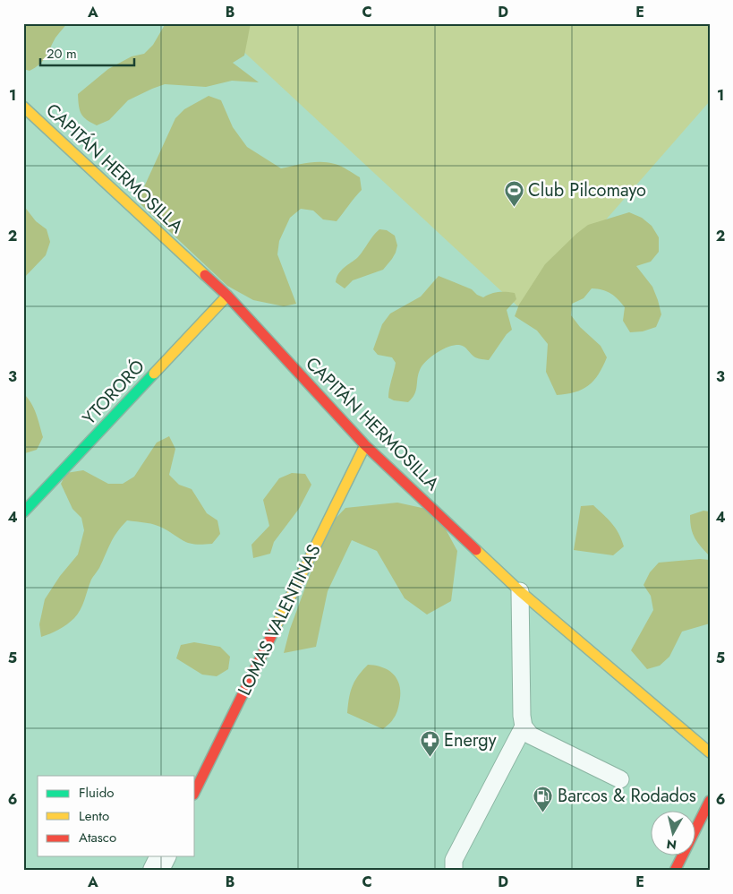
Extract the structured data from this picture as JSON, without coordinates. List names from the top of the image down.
{
  "streets": {
    "main road": ["CAPITÁN HERMOSILLA", "YTORORÓ", "LOMAS VALENTINAS"]
  },
  "crossings": [
    ["CAPITÁN HERMOSILLA", "YTORORÓ"],
    ["CAPITÁN HERMOSILLA", "LOMAS VALENTINAS"]
  ],
  "places": {
    "sports": ["Club Pilcomayo"],
    "pharmacy": ["Energy"],
    "fuel station": ["Barcos & Rodados"]
  },
  "legend": ["Fluido", "Lento", "Atasco"],
  "scale_bar": "20 m",
  "north": "bottom",
  "grid": {
    "columns": [
      "A",
      "B",
      "C",
      "D",
      "E"
    ],
    "rows": [
      "1",
      "2",
      "3",
      "4",
      "5",
      "6"
    ]
  }
}
